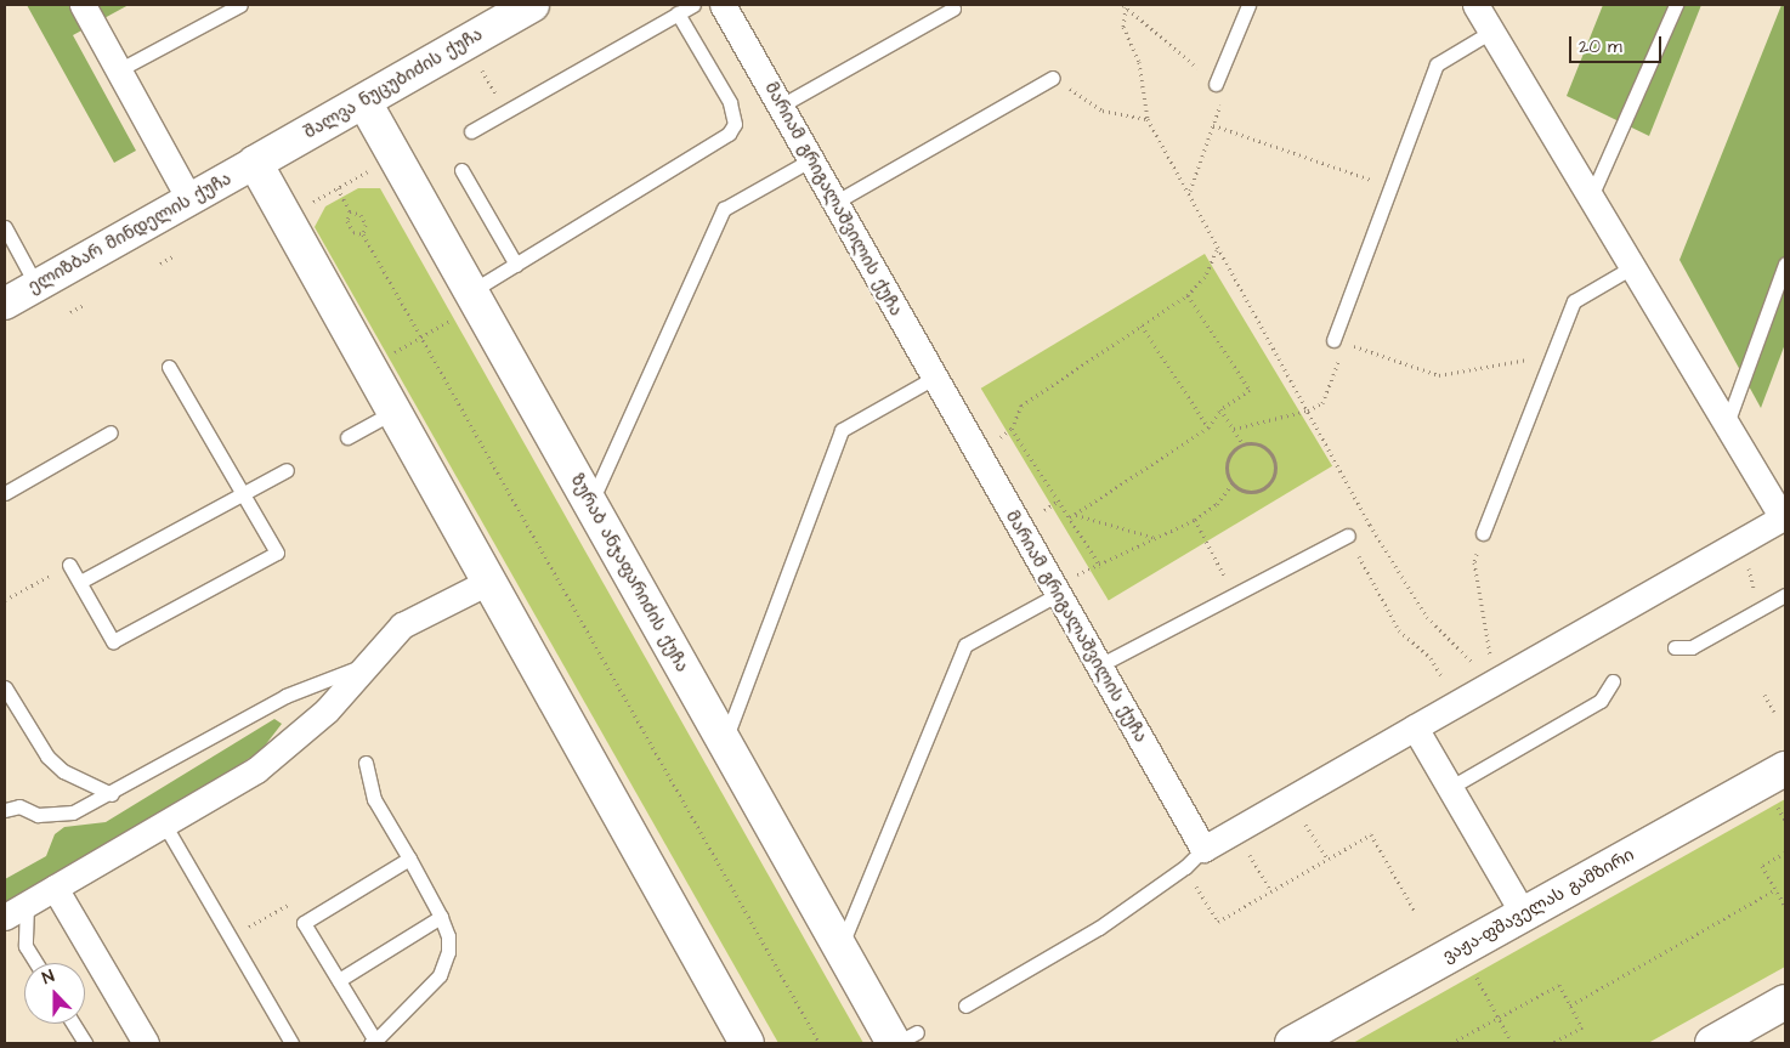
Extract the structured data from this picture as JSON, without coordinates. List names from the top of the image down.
{
  "streets": {
    "main road": ["შალვა ნუცუბიძის ქუჩა", "ზურაბ ანჯაფარიძის ქუჩა", "ვაჟა-ფშაველას გამზირი"],
    "street": ["მარიამ გრიგალაშვილის ქუჩა", "ელიზბარ მინდელის ქუჩა"]
  },
  "crossings": [
    ["შალვა ნუცუბიძის ქუჩა", "ელიზბარ მინდელის ქუჩა"],
    ["შალვა ნუცუბიძის ქუჩა", "ზურაბ ანჯაფარიძის ქუჩა"]
  ],
  "scale_bar": "20 m",
  "north": "top"
}
